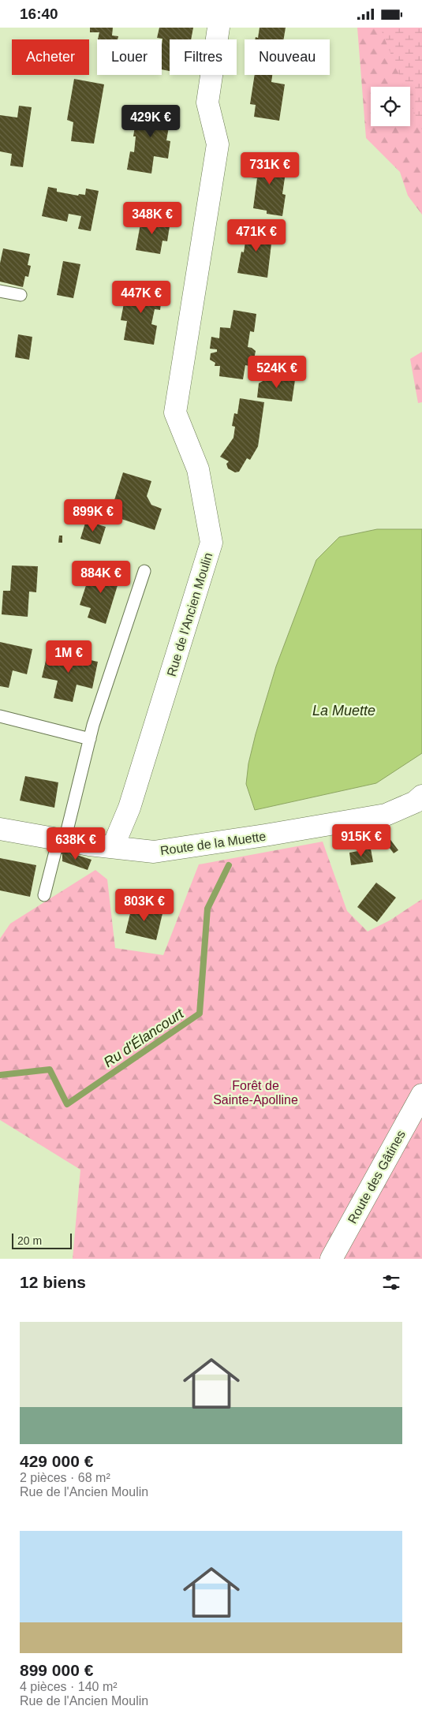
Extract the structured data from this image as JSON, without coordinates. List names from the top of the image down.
{
  "streets": {
    "street": ["Rue de l'Ancien Moulin", "Route de la Muette", "Route des Gâtines"]
  },
  "crossings": [
    ["Rue de l'Ancien Moulin", "Route de la Muette"]
  ],
  "water": ["La Muette", "Ru d'Élancourt"],
  "parks": ["Forêt de Sainte-Apolline"],
  "scale_bar": "20 m",
  "page": {
    "status": "16:40",
    "chip": [
      "Acheter",
      "Louer",
      "Filtres",
      "Nouveau"
    ],
    "price": [
      "429K €",
      "731K €",
      "348K €",
      "471K €",
      "447K €",
      "524K €",
      "899K €",
      "884K €",
      "1M €",
      "915K €",
      "638K €",
      "803K €"
    ],
    "scale": "20 m",
    "heading": "12 biens",
    "list": [
      {
        "name": "429 000 €",
        "note": "2 pièces · 68 m² · Rue de l'Ancien Moulin"
      },
      {
        "name": "899 000 €",
        "note": "4 pièces · 140 m² · Rue de l'Ancien Moulin"
      }
    ]
  }
}
